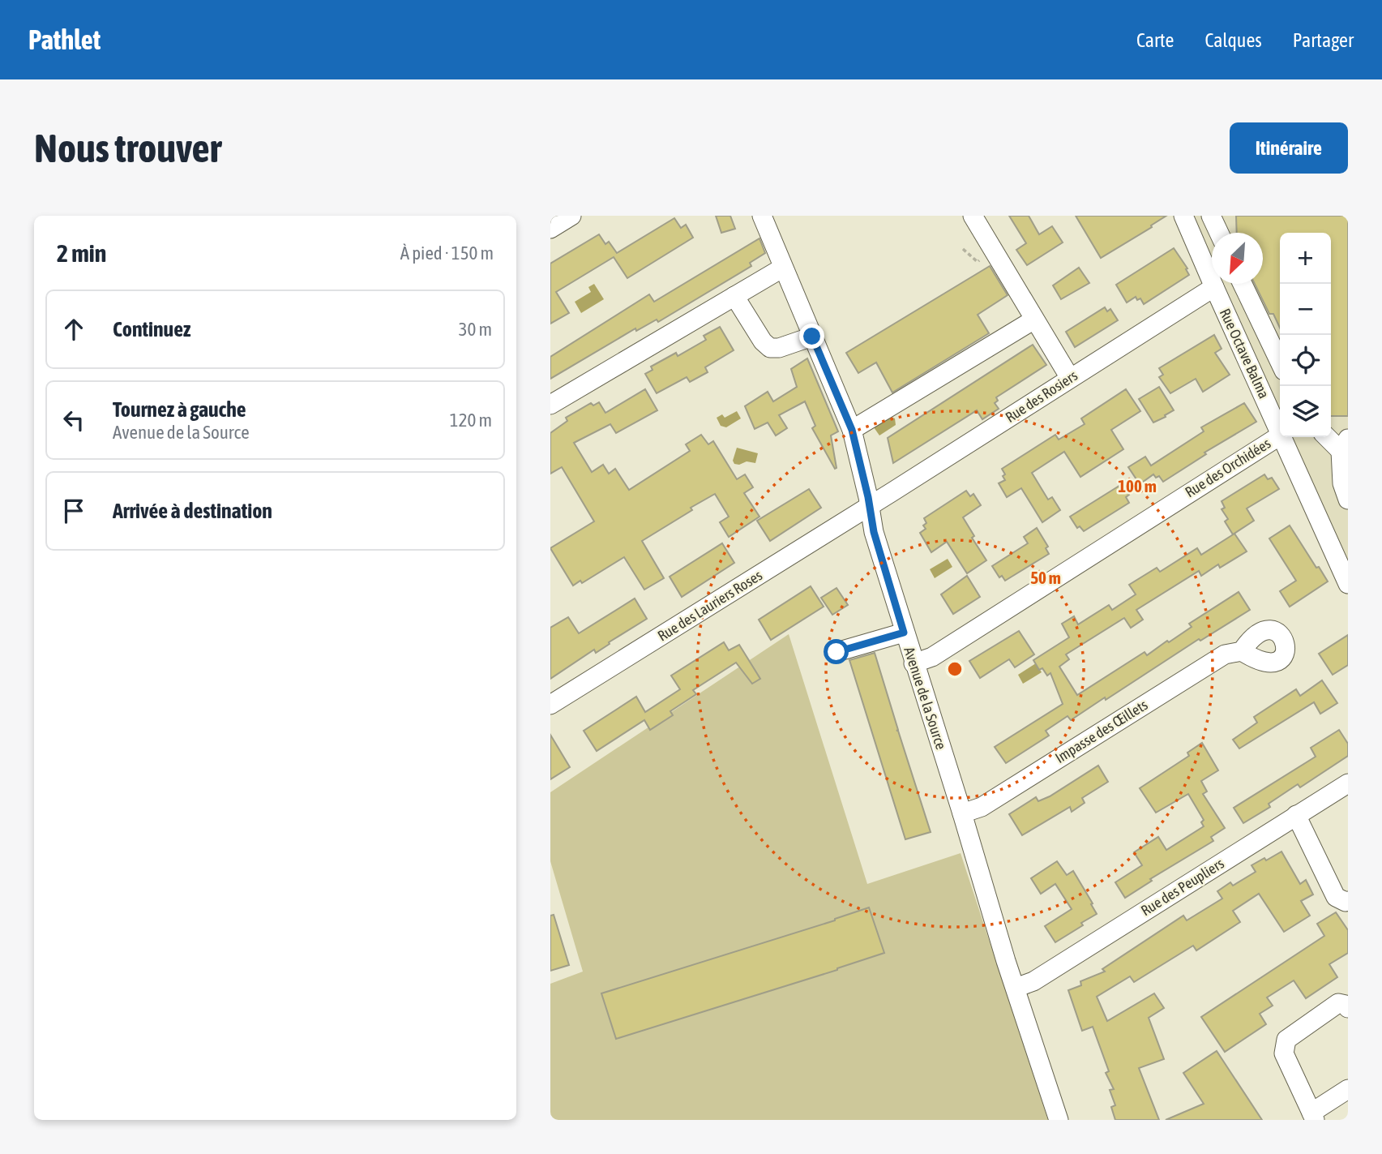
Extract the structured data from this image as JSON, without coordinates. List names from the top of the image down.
{
  "streets": {
    "street": [
      "Rue Octave Balma",
      "Rue des Rosiers",
      "Rue des Orchidées",
      "Rue des Lauriers Roses",
      "Avenue de la Source",
      "Impasse des Œillets",
      "Rue des Peupliers"
    ]
  },
  "crossings": [
    ["Rue Octave Balma", "Rue des Rosiers"],
    ["Rue des Rosiers", "Rue des Lauriers Roses"],
    ["Rue des Rosiers", "Avenue de la Source"],
    ["Rue des Orchidées", "Avenue de la Source"],
    ["Rue des Lauriers Roses", "Avenue de la Source"],
    ["Avenue de la Source", "Impasse des Œillets"],
    ["Avenue de la Source", "Rue des Peupliers"]
  ],
  "north": "bottom left",
  "page": {
    "header": "Pathlet",
    "nav": ["Carte", "Calques", "Partager"],
    "buttons": "Itinéraire",
    "title": "Nous trouver",
    "heading": ["2 min", "À pied · 150 m"],
    "map_buttons": ["+", "−"],
    "list": [
      ["Continuez", "30 m"],
      ["Tournez à gauche", "Avenue de la Source", "120 m"],
      "Arrivée à destination"
    ]
  },
  "rings": ["100 m", "50 m"]
}
